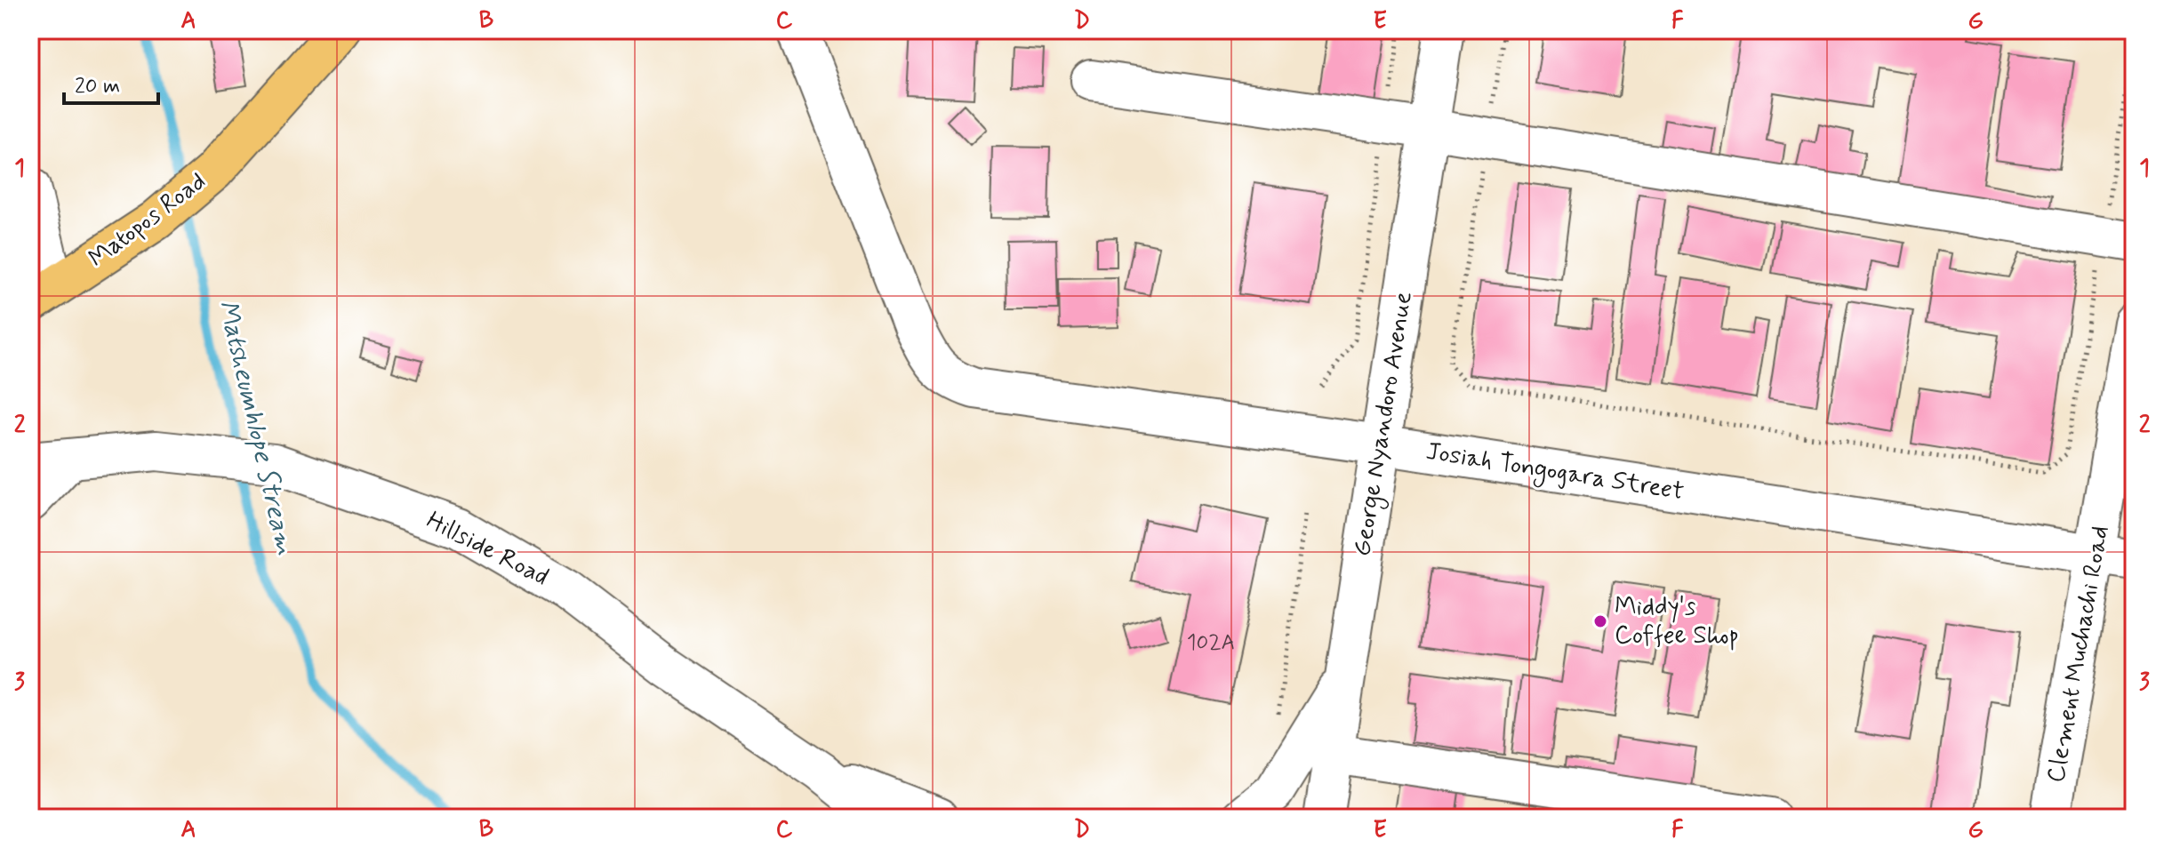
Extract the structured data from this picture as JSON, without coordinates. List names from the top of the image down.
{
  "streets": {
    "main road": ["Matopos Road"],
    "street": [
      "George Nyandoro Avenue",
      "Josiah Tongogara Street",
      "Hillside Road",
      "Clement Muchachi Road"
    ]
  },
  "crossings": [
    ["George Nyandoro Avenue", "Josiah Tongogara Street"],
    ["Josiah Tongogara Street", "Clement Muchachi Road"]
  ],
  "water": ["Matsheumhlope Stream"],
  "places": ["Middy's Coffee Shop"],
  "house_numbers": ["102A"],
  "scale_bar": "20 m",
  "grid": {
    "columns": [
      "A",
      "B",
      "C",
      "D",
      "E",
      "F",
      "G"
    ],
    "rows": ["1", "2", "3"]
  }
}
